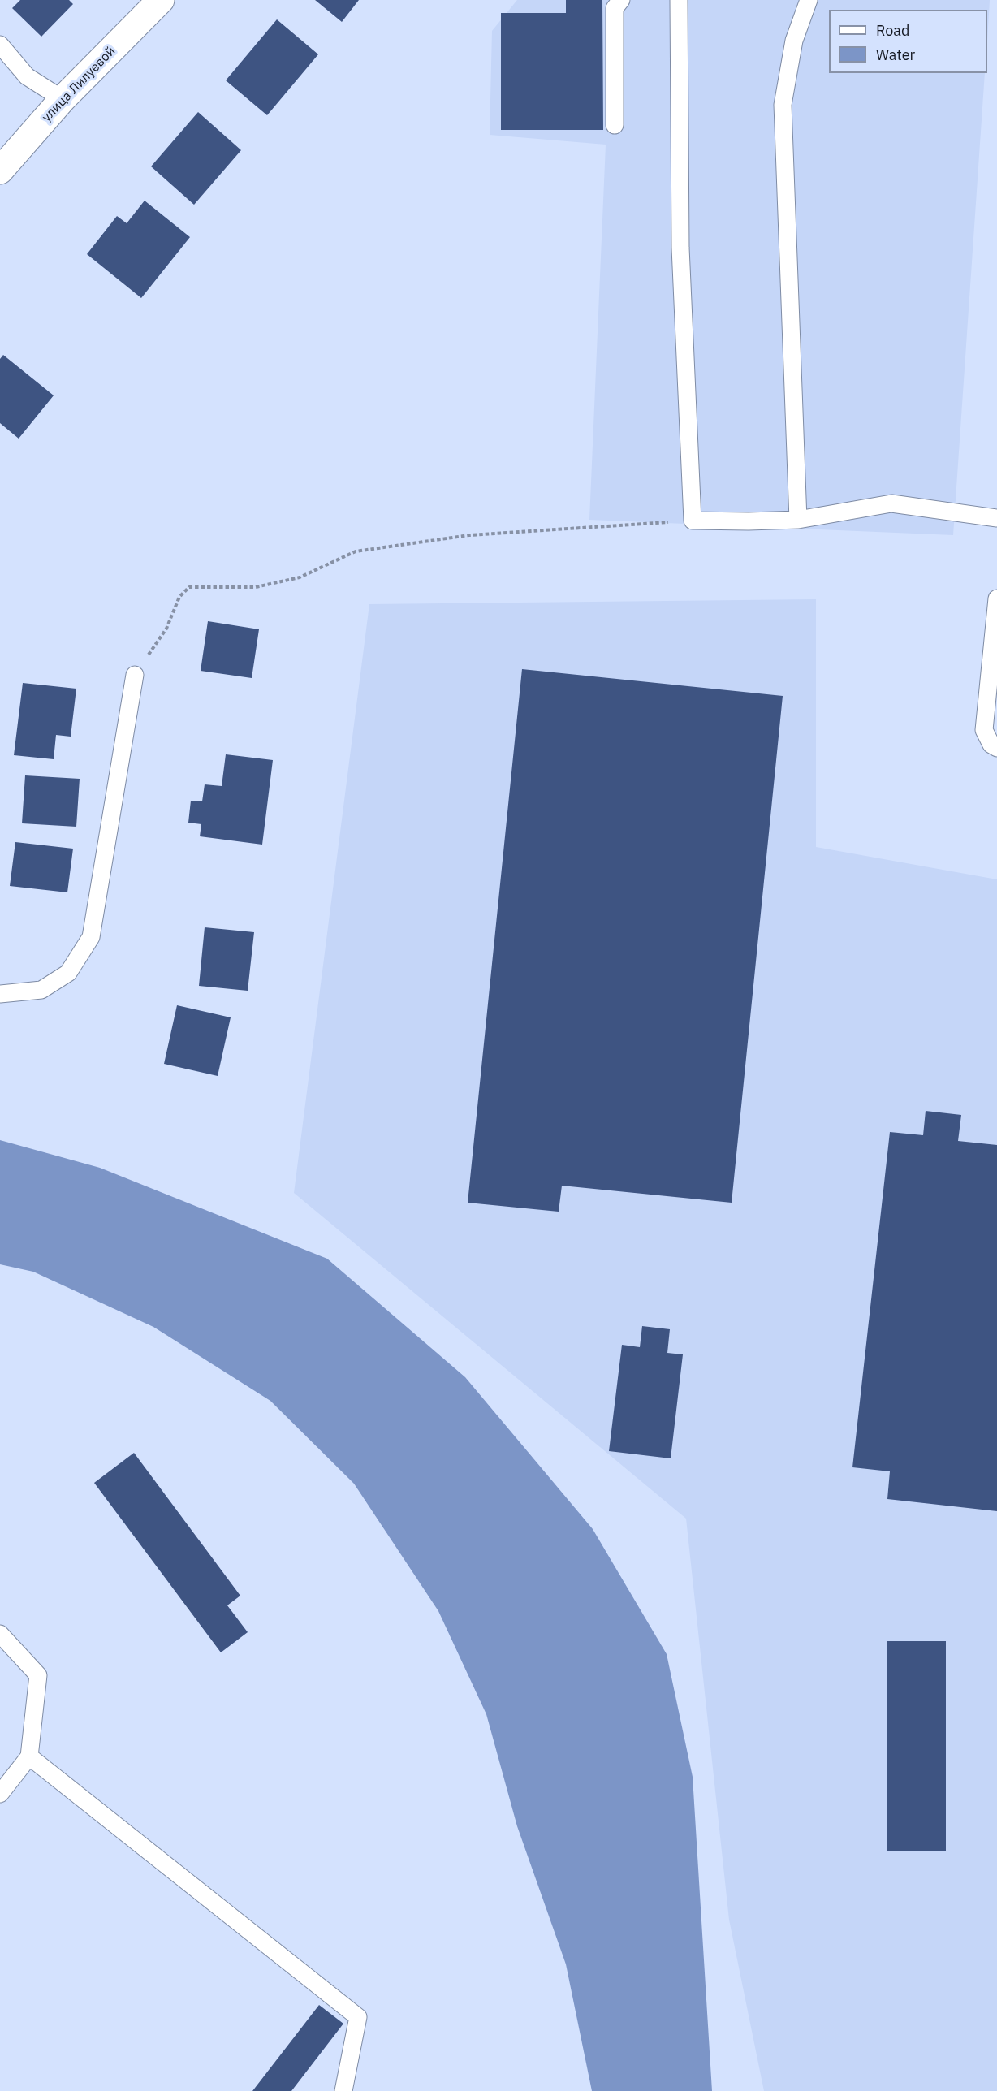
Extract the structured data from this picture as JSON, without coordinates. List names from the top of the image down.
{
  "streets": {
    "street": ["улица Лилуевой"]
  },
  "legend": ["Road", "Water"]
}
